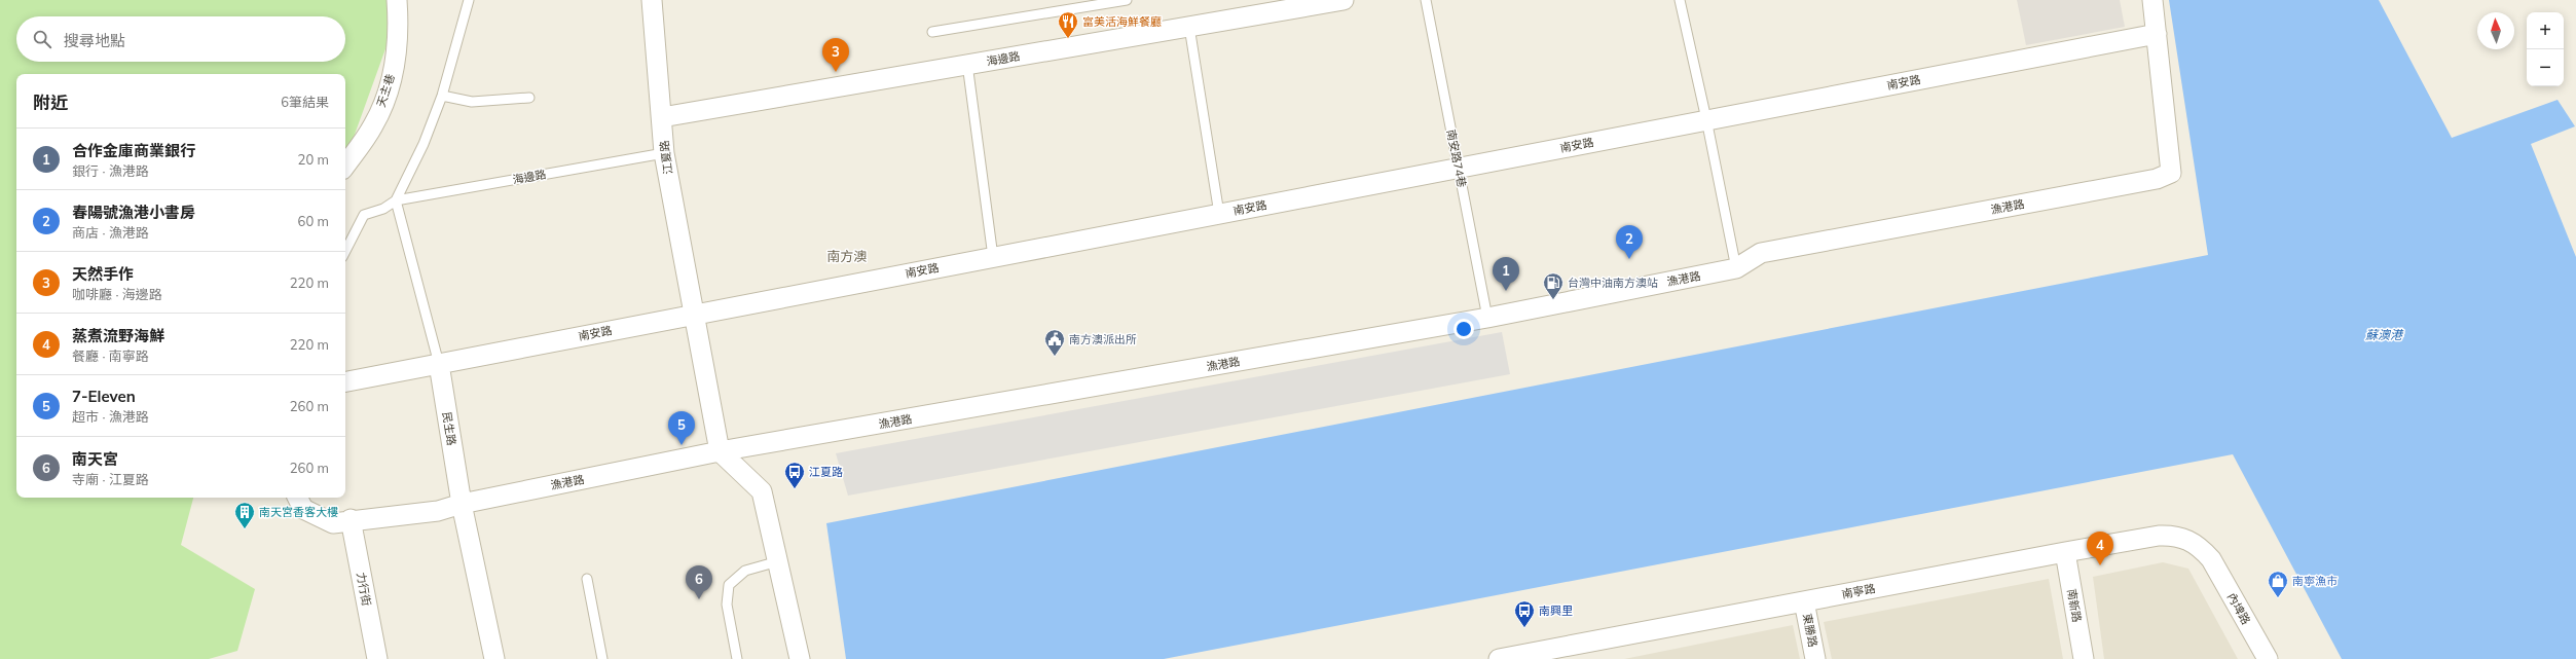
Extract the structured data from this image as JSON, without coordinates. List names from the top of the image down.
{
  "streets": {
    "street": [
      "海邊路",
      "南安路",
      "天主巷",
      "江夏路",
      "漁港路",
      "民生路",
      "力行街",
      "南寧路",
      "南新路",
      "內埤路",
      "東勝路"
    ],
    "lane": ["南安路74巷"]
  },
  "crossings": [
    ["海邊路", "江夏路"],
    ["海邊路", "民生路"],
    ["南安路", "江夏路"],
    ["南安路", "南安路74巷"],
    ["南安路", "漁港路"],
    ["南安路", "民生路"],
    ["江夏路", "漁港路"],
    ["南安路74巷", "漁港路"],
    ["漁港路", "民生路"],
    ["漁港路", "力行街"],
    ["南寧路", "南新路"],
    ["南寧路", "內埤路"],
    ["南寧路", "東勝路"]
  ],
  "districts": ["南方澳"],
  "water": ["蘇澳港"],
  "places": {
    "restaurant": ["富美活海鮮餐廳"],
    "fuel station": ["台灣中油南方澳站"],
    "public building": ["南方澳派出所"],
    "bus stop": ["江夏路", "南興里"],
    "building": ["南天宮香客大樓"],
    "shop": ["南寧漁市"]
  },
  "north": "top",
  "page": {
    "map_buttons": ["+", "−"],
    "search": "搜尋地點",
    "pins": [
      "3",
      "2",
      "1",
      "5",
      "4",
      "6"
    ],
    "heading": ["附近", "6筆結果"],
    "list": [
      {
        "mark": "1",
        "name": "合作金庫商業銀行",
        "note": "銀行 · 漁港路",
        "value": "20 m"
      },
      {
        "mark": "2",
        "name": "春陽號漁港小書房",
        "note": "商店 · 漁港路",
        "value": "60 m"
      },
      {
        "mark": "3",
        "name": "天然手作",
        "note": "咖啡廳 · 海邊路",
        "value": "220 m"
      },
      {
        "mark": "4",
        "name": "蒸煮流野海鮮",
        "note": "餐廳 · 南寧路",
        "value": "220 m"
      },
      {
        "mark": "5",
        "name": "7-Eleven",
        "note": "超市 · 漁港路",
        "value": "260 m"
      },
      {
        "mark": "6",
        "name": "南天宮",
        "note": "寺廟 · 江夏路",
        "value": "260 m"
      }
    ]
  }
}
